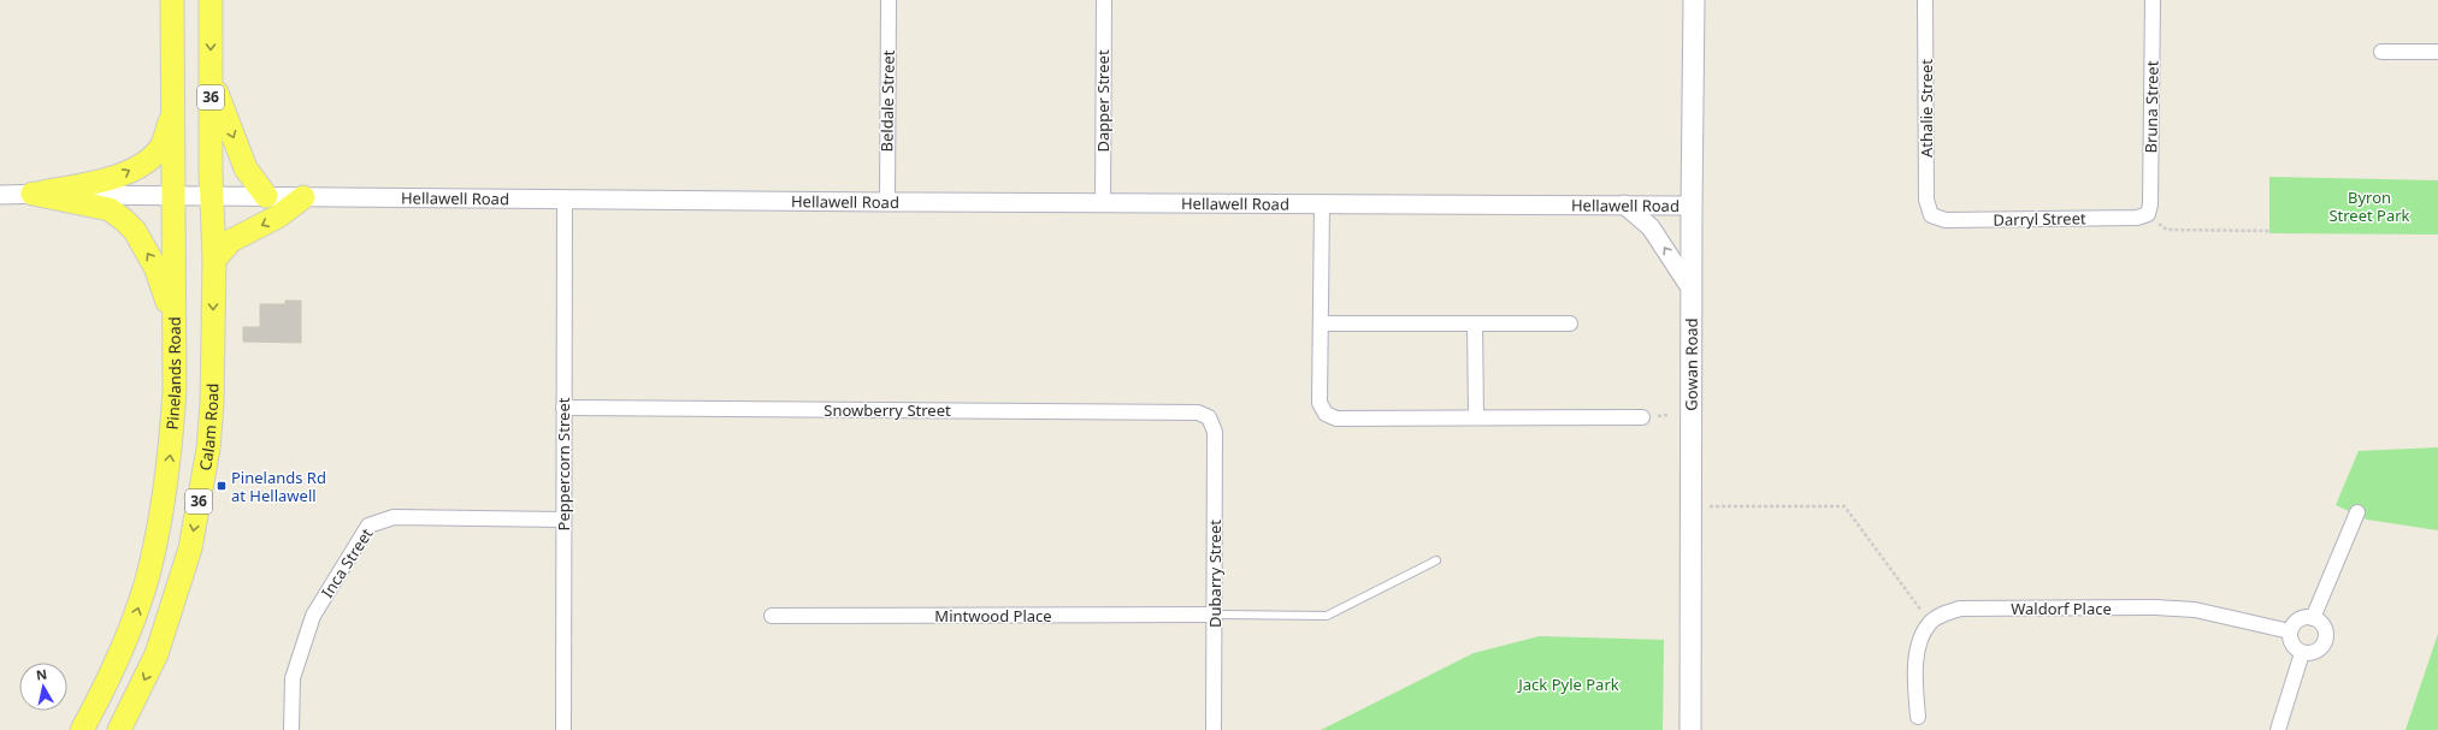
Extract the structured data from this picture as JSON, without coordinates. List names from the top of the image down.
{
  "streets": {
    "main road": [
      "36",
      "Gowan Road",
      "Pinelands Road",
      "Calam Road"
    ],
    "street": [
      "Beldale Street",
      "Dapper Street",
      "Bruna Street",
      "Athalie Street",
      "Hellawell Road",
      "Darryl Street",
      "Snowberry Street",
      "Peppercorn Street",
      "Inca Street",
      "Dubarry Street",
      "Waldorf Place",
      "Mintwood Place"
    ]
  },
  "crossings": [
    ["36", "Hellawell Road"],
    ["36", "Calam Road"],
    ["Beldale Street", "Hellawell Road"],
    ["Dapper Street", "Hellawell Road"],
    ["Bruna Street", "Darryl Street"],
    ["Athalie Street", "Darryl Street"],
    ["Hellawell Road", "Gowan Road"],
    ["Hellawell Road", "Pinelands Road"],
    ["Hellawell Road", "Calam Road"],
    ["Hellawell Road", "Peppercorn Street"],
    ["Snowberry Street", "Peppercorn Street"],
    ["Snowberry Street", "Dubarry Street"],
    ["Peppercorn Street", "Inca Street"],
    ["Dubarry Street", "Mintwood Place"]
  ],
  "one_way": ["Pinelands Road", "Calam Road"],
  "parks": ["Byron Street Park", "Jack Pyle Park"],
  "places": {
    "transit": ["Pinelands Rd at Hellawell"]
  },
  "north": "top"
}
